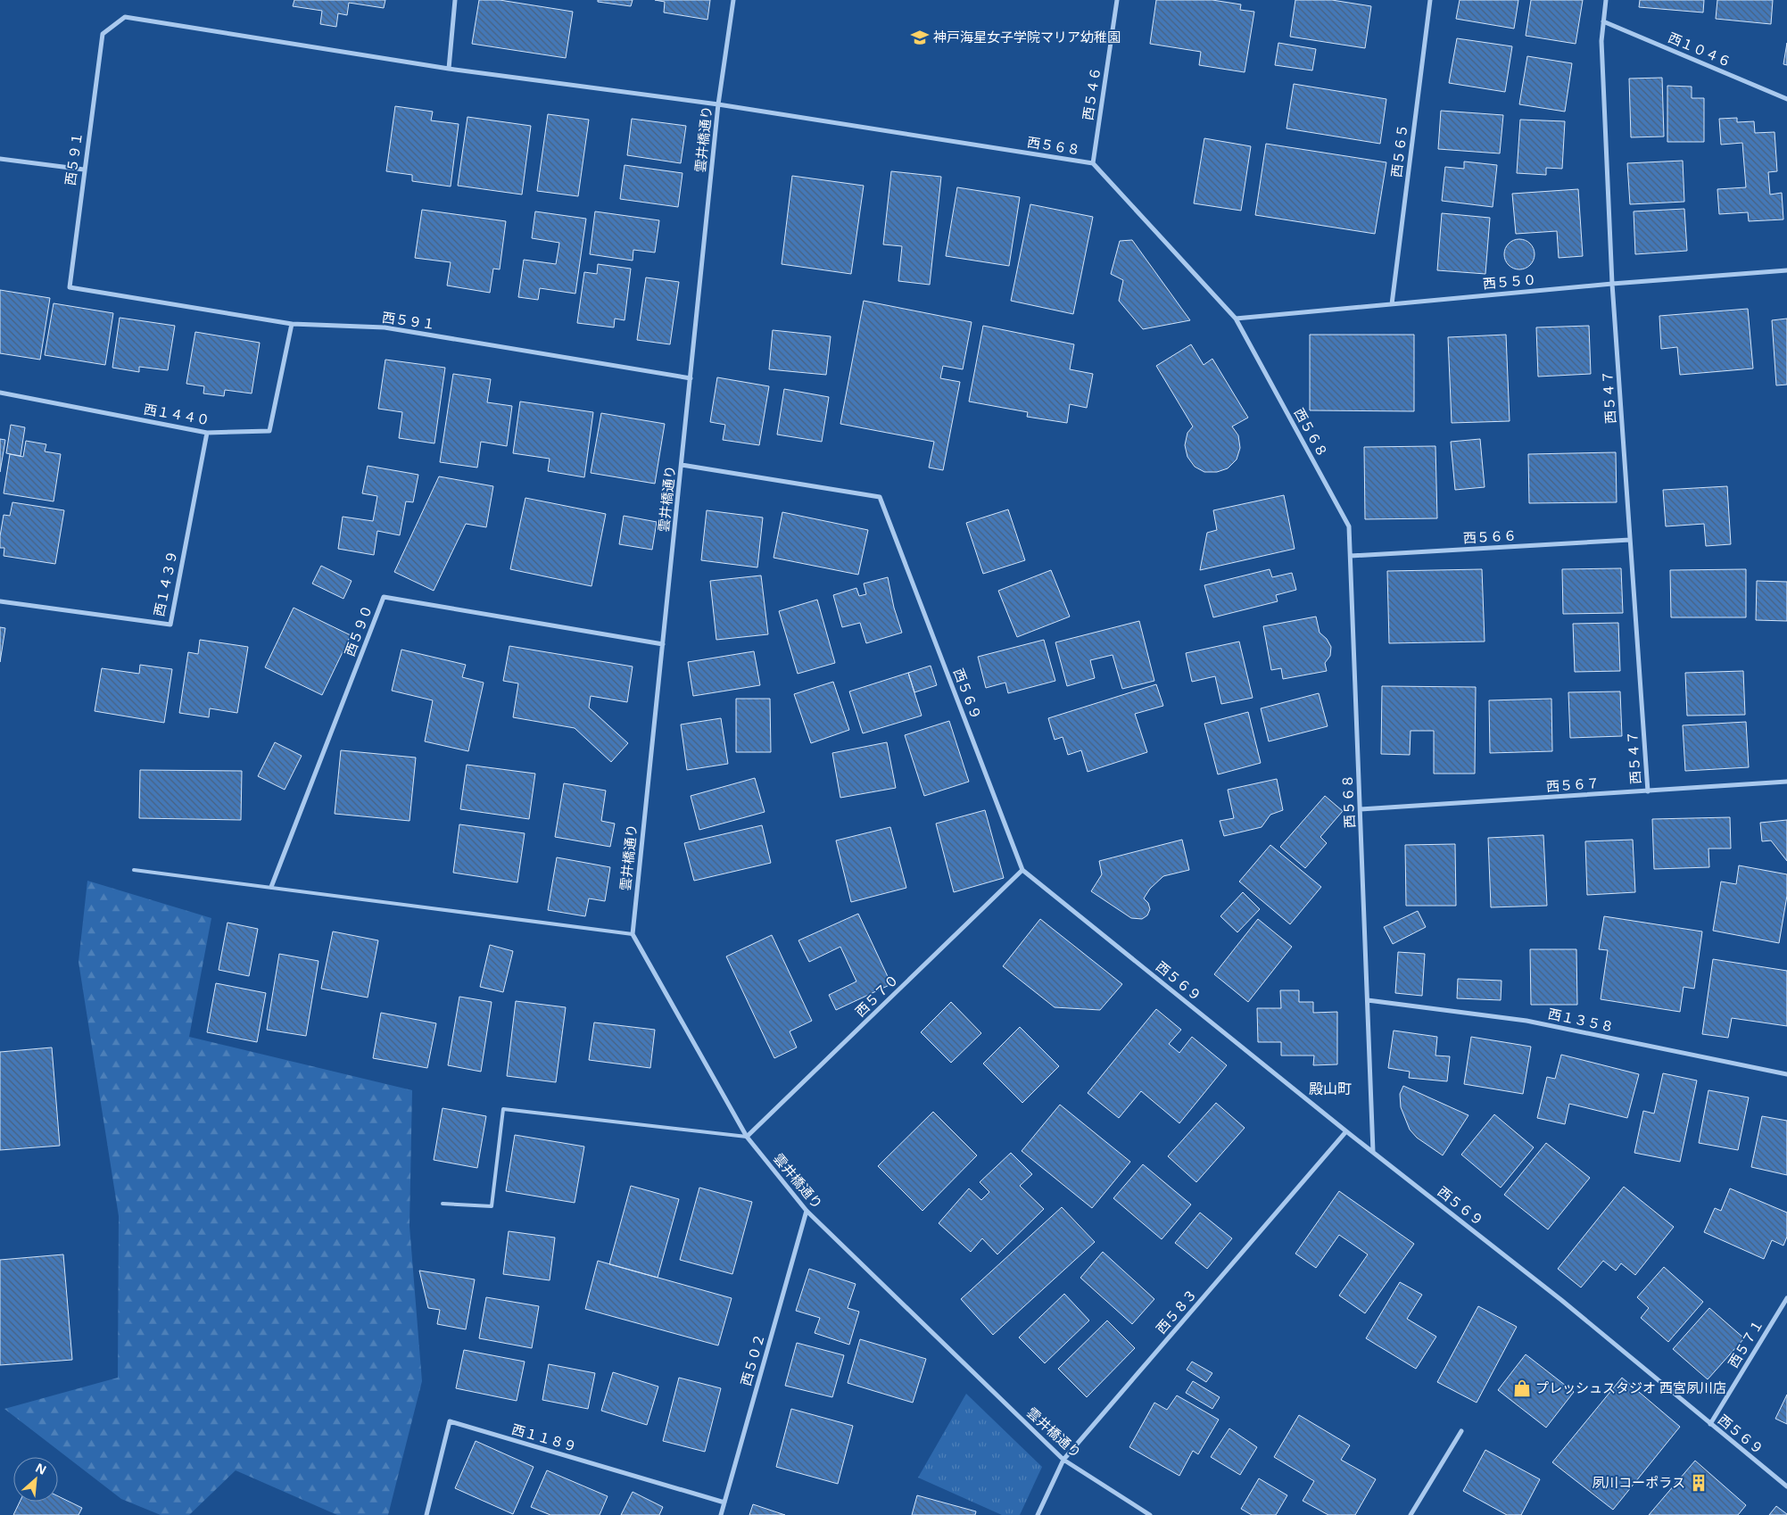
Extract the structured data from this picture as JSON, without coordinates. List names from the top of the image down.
{
  "streets": {
    "street": [
      "西１０４６",
      "西５４６",
      "雲井橋通り",
      "西５６８",
      "西５６５",
      "西５９１",
      "西５５０",
      "西５４７",
      "西１４４０",
      "西５６６",
      "西１４３９",
      "西５９０",
      "西５６９",
      "西５６７",
      "西５７０",
      "西１３５８",
      "西５８３",
      "西５７１",
      "西５０２",
      "西１１８９"
    ]
  },
  "crossings": [
    ["西１０４６", "西５４７"],
    ["西５４６", "西５６８"],
    ["雲井橋通り", "西５６８"],
    ["雲井橋通り", "西５９１"],
    ["雲井橋通り", "西５９０"],
    ["雲井橋通り", "西５６９"],
    ["雲井橋通り", "西５７０"],
    ["雲井橋通り", "西５８３"],
    ["雲井橋通り", "西５０２"],
    ["西５６８", "西５９１"],
    ["西５６８", "西５５０"],
    ["西５６８", "西５６６"],
    ["西５６８", "西５６９"],
    ["西５６８", "西５６７"],
    ["西５６８", "西１３５８"],
    ["西５６５", "西５５０"],
    ["西５９１", "西１４４０"],
    ["西５５０", "西５４７"],
    ["西５４７", "西５６６"],
    ["西５４７", "西５６７"],
    ["西１４４０", "西１４３９"],
    ["西５６９", "西５７０"],
    ["西５６９", "西５８３"],
    ["西５６９", "西５７１"],
    ["西５０２", "西１１８９"]
  ],
  "districts": ["殿山町"],
  "places": {
    "school or university": ["神戸海星女子学院マリア幼稚園"],
    "shop": ["プレッシュスタジオ 西宮夙川店"],
    "building": ["夙川コーポラス"]
  },
  "north": "top right"
}
